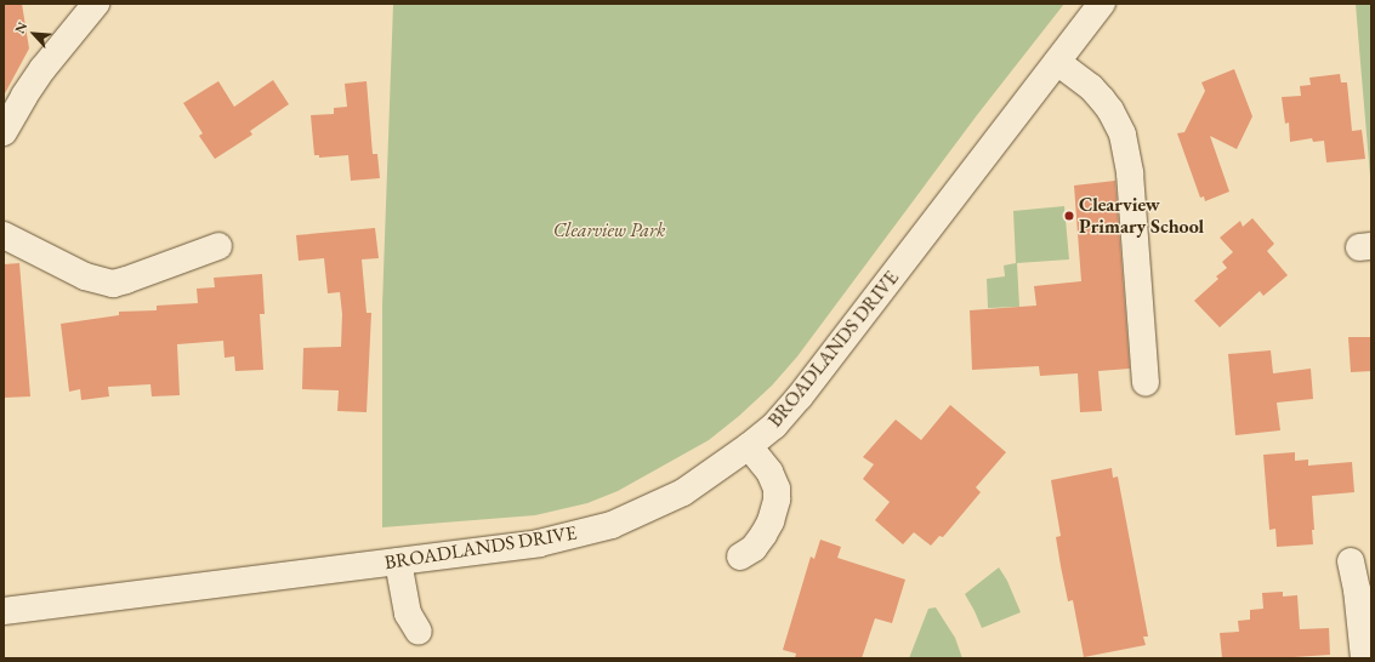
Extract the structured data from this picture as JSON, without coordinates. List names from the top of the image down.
{
  "streets": {
    "street": ["BROADLANDS DRIVE"]
  },
  "parks": ["Clearview Park"],
  "places": ["Clearview Primary School"],
  "north": "top left"
}
